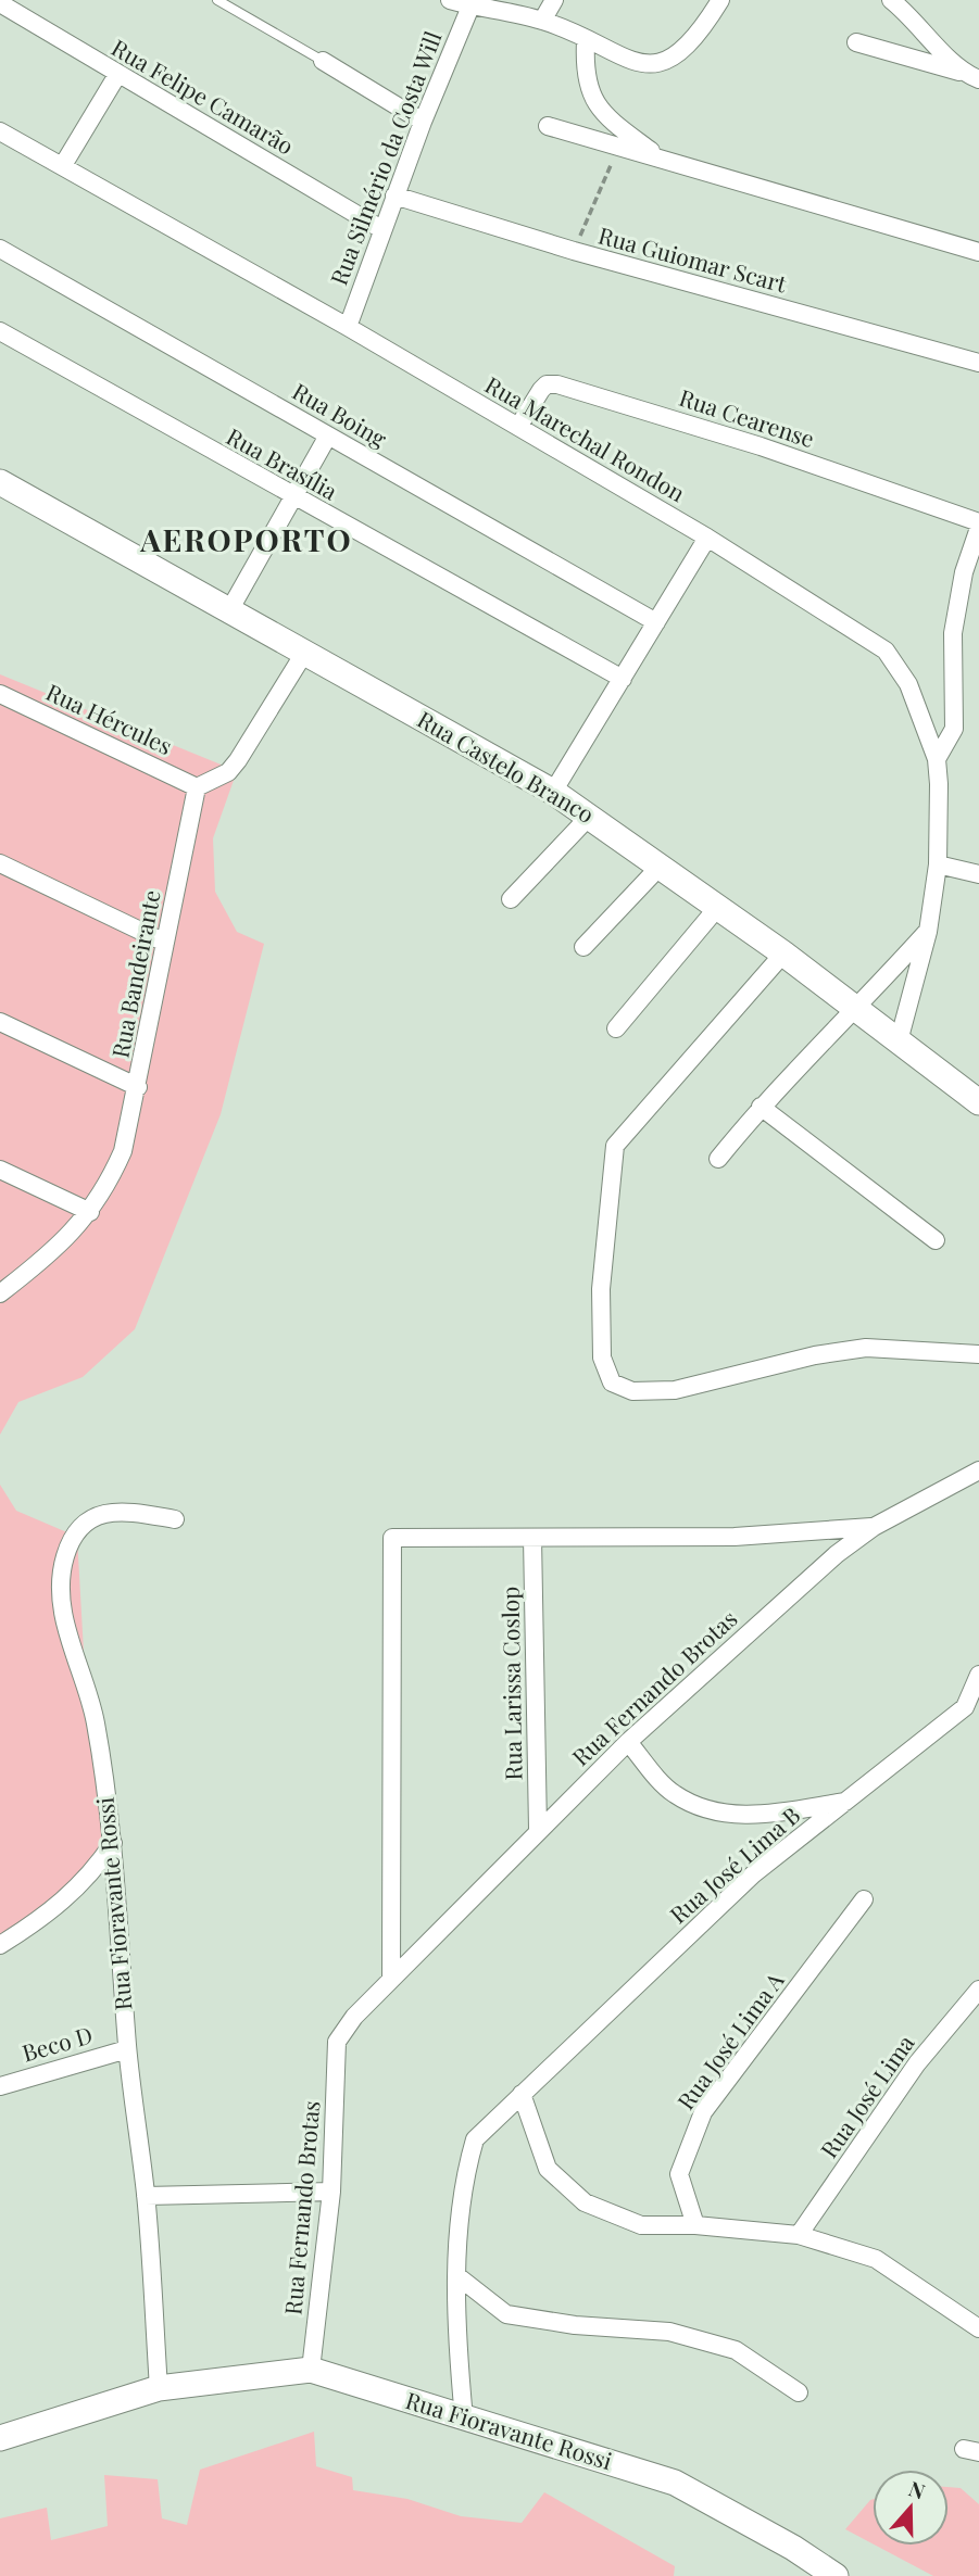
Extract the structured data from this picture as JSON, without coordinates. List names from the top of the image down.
{
  "streets": {
    "street": [
      "Rua Felipe Camarão",
      "Rua Silmério da Costa Will",
      "Rua Guiomar Scart",
      "Rua Boing",
      "Rua Cearense",
      "Rua Marechal Rondon",
      "Rua Brasília",
      "Rua Hércules",
      "Rua Castelo Branco",
      "Rua Bandeirante",
      "Rua Larissa Coslop",
      "Rua Fernando Brotas",
      "Rua José Lima B",
      "Rua Fioravante Rossi",
      "Rua José Lima A",
      "Beco D",
      "Rua José Lima"
    ]
  },
  "crossings": [
    ["Rua Felipe Camarão", "Rua Silmério da Costa Will"],
    ["Rua Silmério da Costa Will", "Rua Guiomar Scart"],
    ["Rua Silmério da Costa Will", "Rua Marechal Rondon"],
    ["Rua Cearense", "Rua Marechal Rondon"],
    ["Rua Marechal Rondon", "Rua Castelo Branco"],
    ["Rua Hércules", "Rua Bandeirante"],
    ["Rua Larissa Coslop", "Rua Fernando Brotas"],
    ["Rua Fernando Brotas", "Rua Fioravante Rossi"],
    ["Rua José Lima B", "Rua Fioravante Rossi"],
    ["Rua Fioravante Rossi", "Beco D"]
  ],
  "districts": ["AEROPORTO"],
  "north": "top"
}
